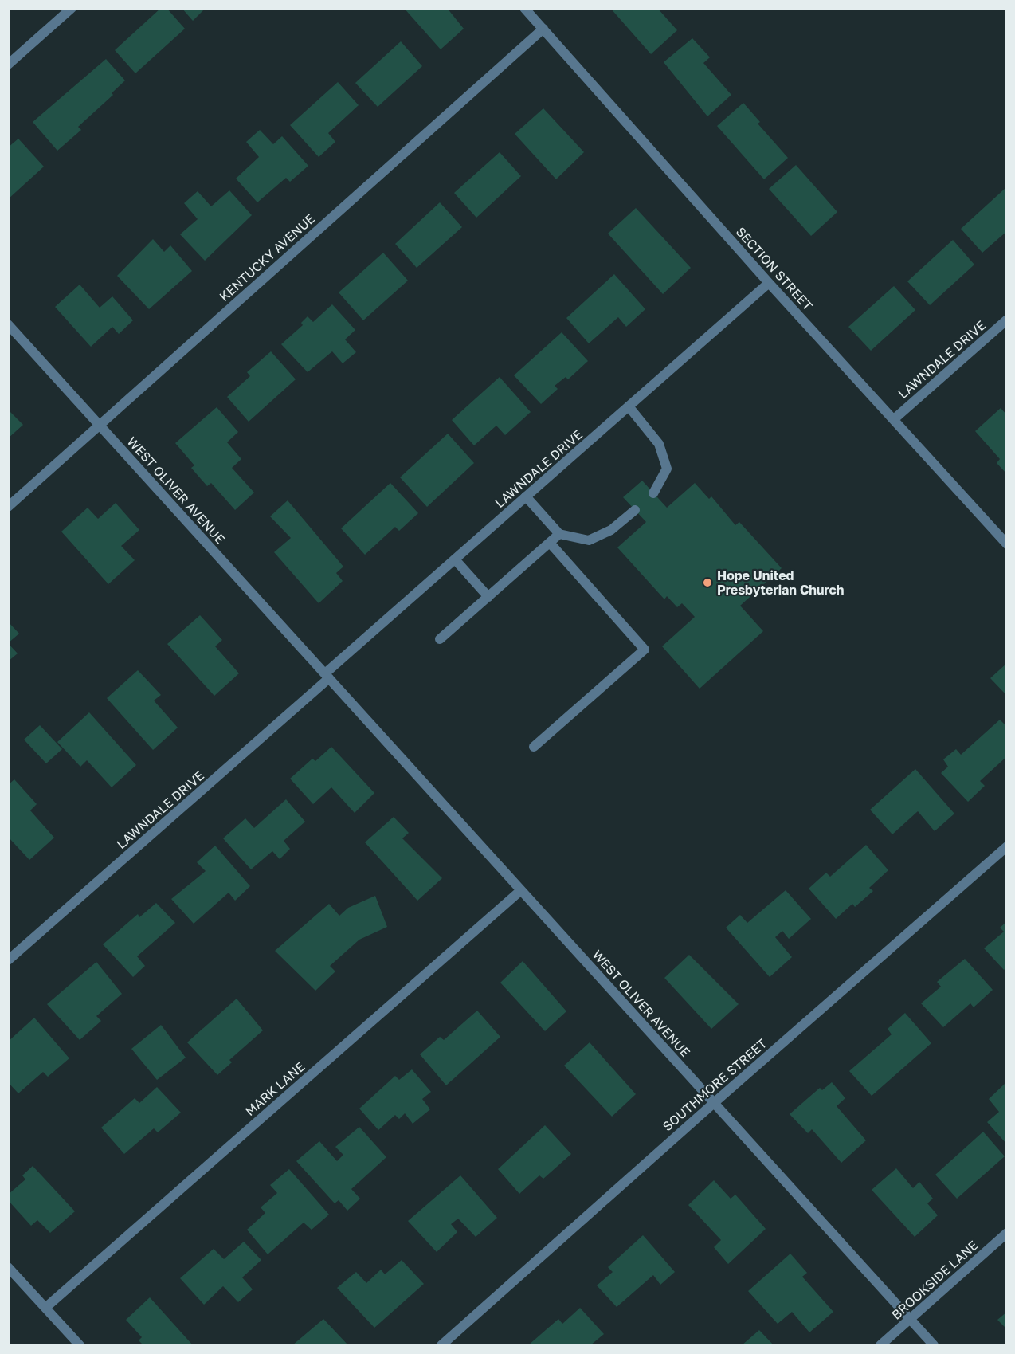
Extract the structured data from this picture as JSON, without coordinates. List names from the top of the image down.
{
  "streets": {
    "street": [
      "KENTUCKY AVENUE",
      "SECTION STREET",
      "LAWNDALE DRIVE",
      "WEST OLIVER AVENUE",
      "SOUTHMORE STREET",
      "MARK LANE",
      "BROOKSIDE LANE"
    ]
  },
  "crossings": [
    ["KENTUCKY AVENUE", "SECTION STREET"],
    ["KENTUCKY AVENUE", "WEST OLIVER AVENUE"],
    ["SECTION STREET", "LAWNDALE DRIVE"],
    ["LAWNDALE DRIVE", "WEST OLIVER AVENUE"],
    ["WEST OLIVER AVENUE", "SOUTHMORE STREET"],
    ["WEST OLIVER AVENUE", "MARK LANE"],
    ["WEST OLIVER AVENUE", "BROOKSIDE LANE"]
  ],
  "places": ["Hope United Presbyterian Church"]
}
